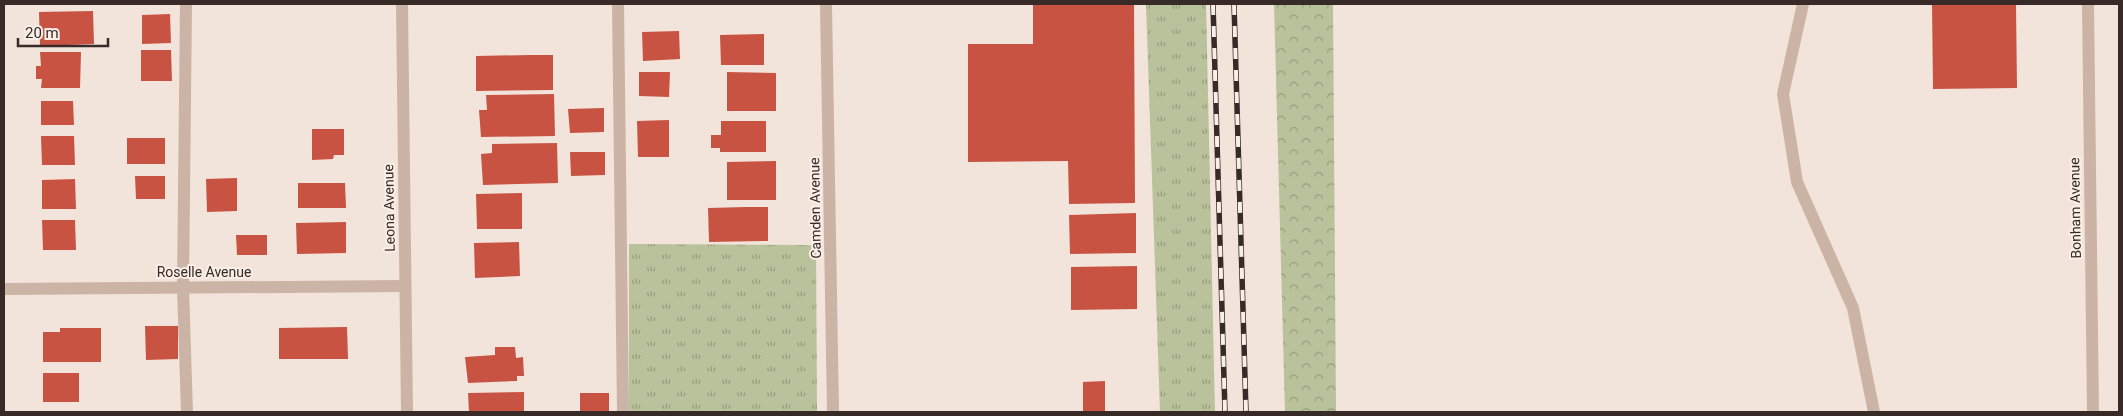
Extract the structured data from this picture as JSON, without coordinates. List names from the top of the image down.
{
  "streets": {
    "street": [
      "Leona Avenue",
      "Camden Avenue",
      "Bonham Avenue",
      "Roselle Avenue"
    ]
  },
  "crossings": [
    ["Leona Avenue", "Roselle Avenue"]
  ],
  "scale_bar": "20 m"
}
